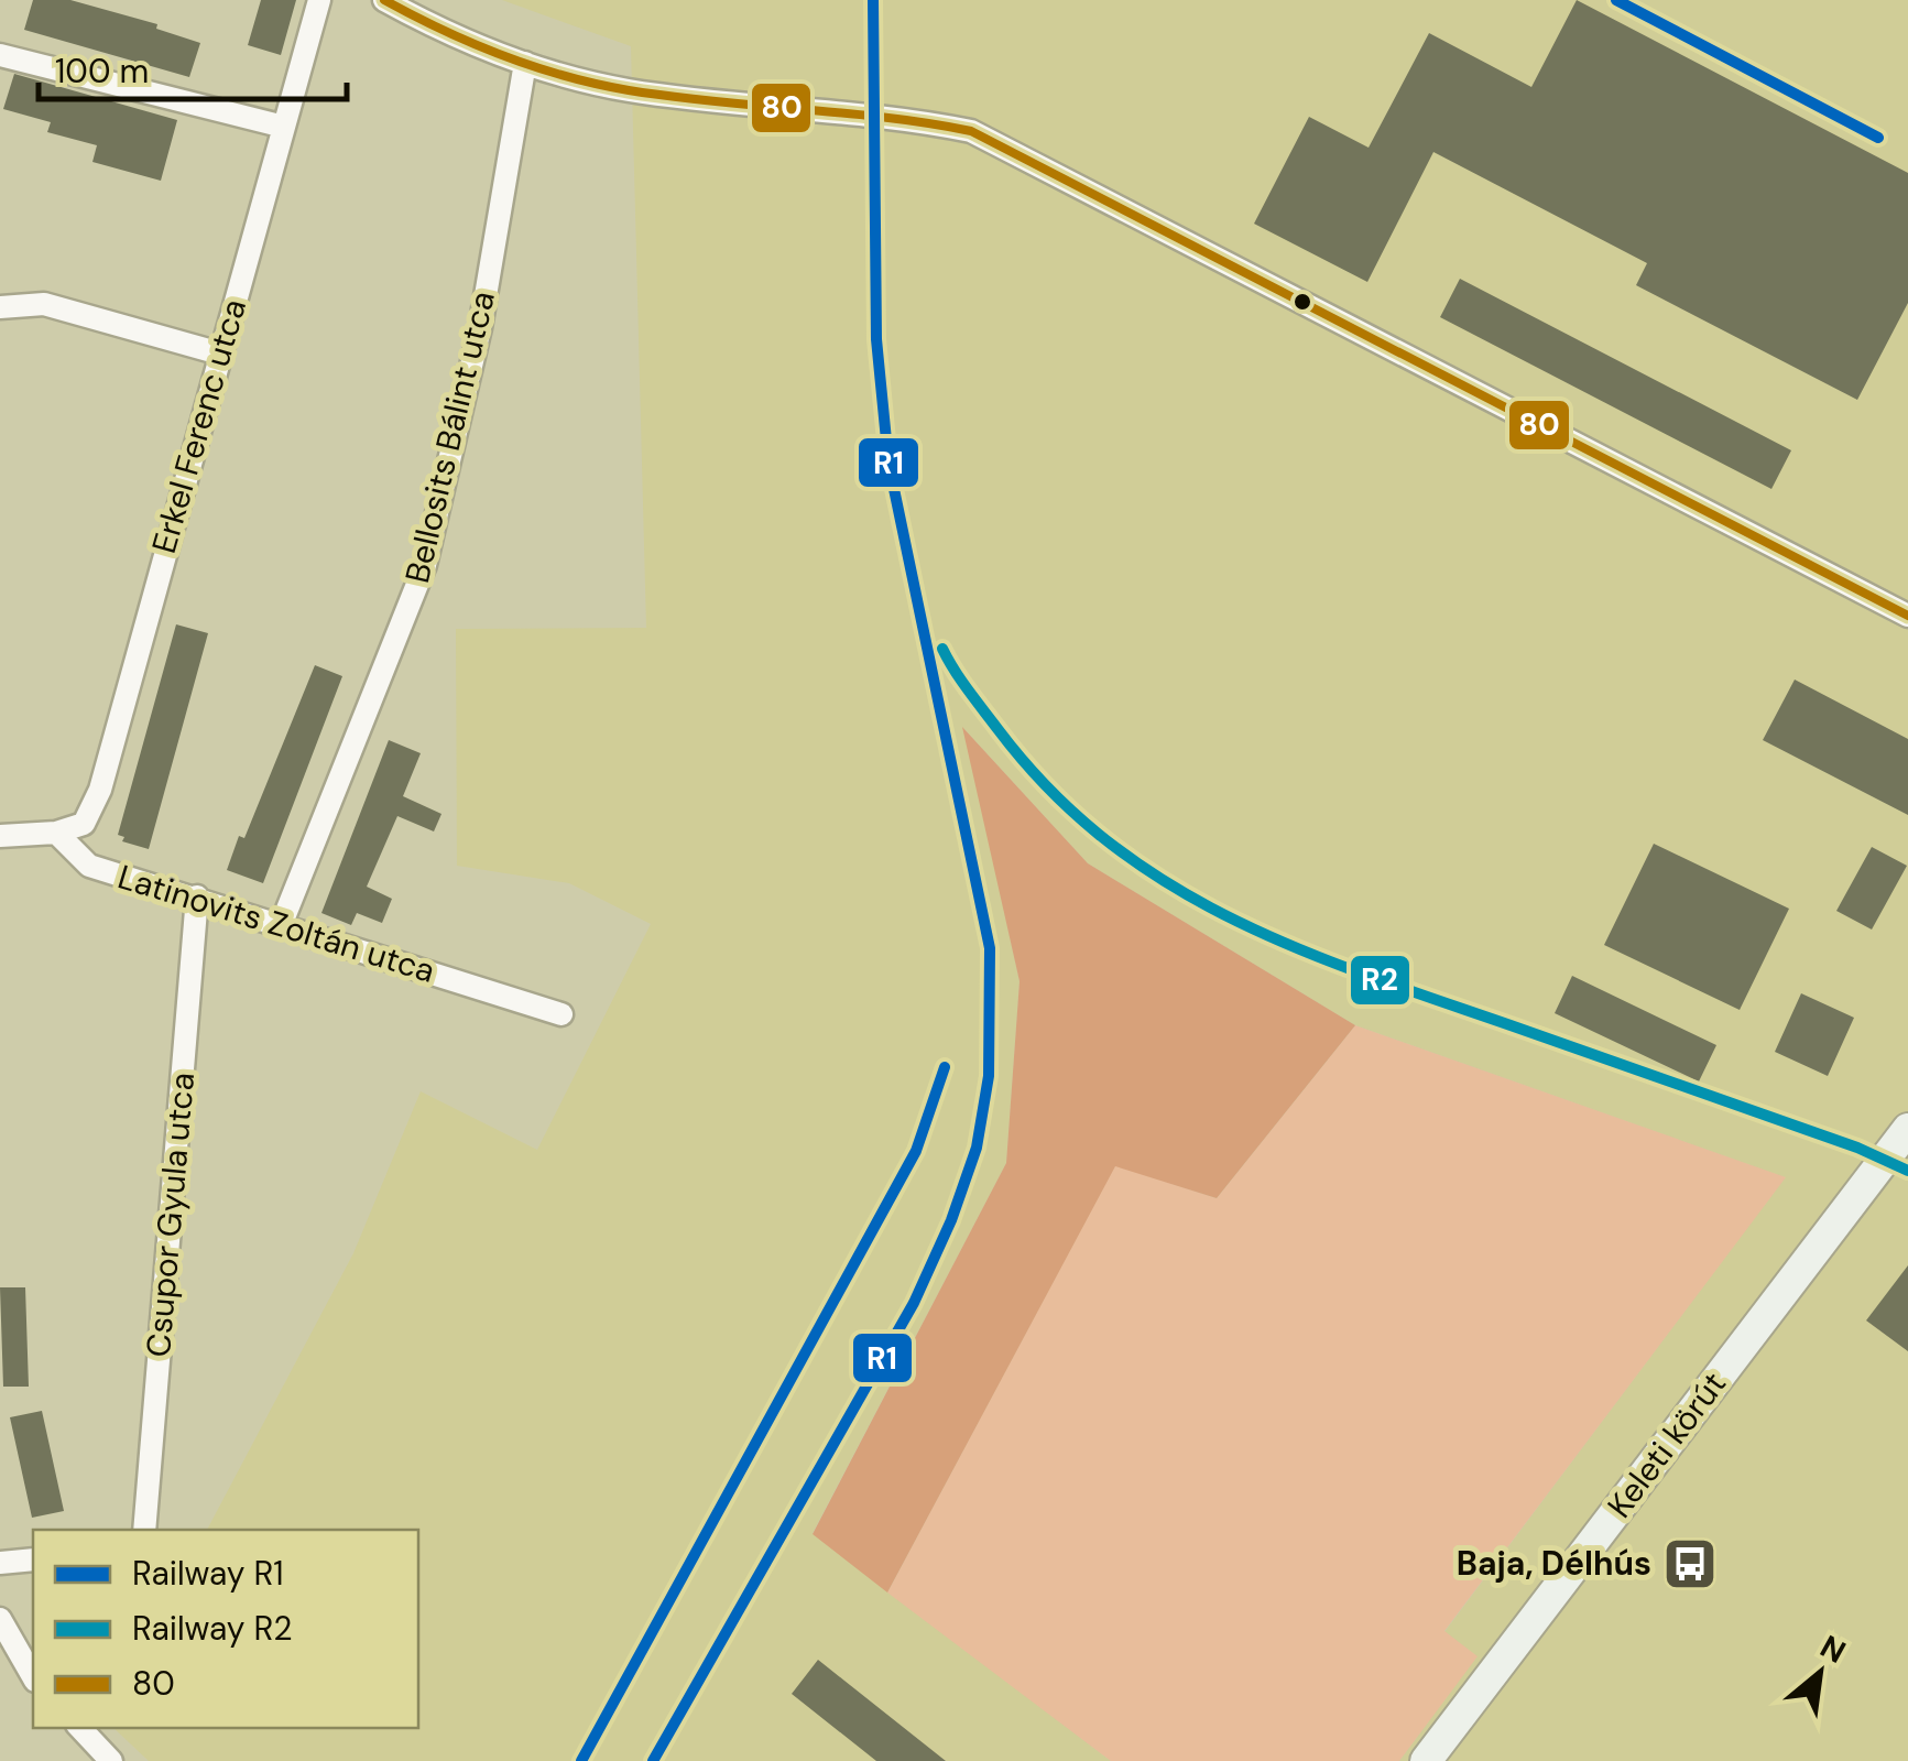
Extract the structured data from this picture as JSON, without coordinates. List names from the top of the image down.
{
  "streets": {
    "main road": ["Keleti körút"],
    "street": [
      "Erkel Ferenc utca",
      "Bellosits Bálint utca",
      "Latinovits Zoltán utca",
      "Csupor Gyula utca"
    ]
  },
  "crossings": [
    ["Erkel Ferenc utca", "Latinovits Zoltán utca"],
    ["Bellosits Bálint utca", "Latinovits Zoltán utca"],
    ["Latinovits Zoltán utca", "Csupor Gyula utca"]
  ],
  "places": {
    "bus stop": ["Baja, Délhús"]
  },
  "lines": ["rail line R1", "transit line 80", "rail line R2"],
  "legend": ["Railway R1", "Railway R2", "80"],
  "scale_bar": "100 m",
  "north": "top right"
}
